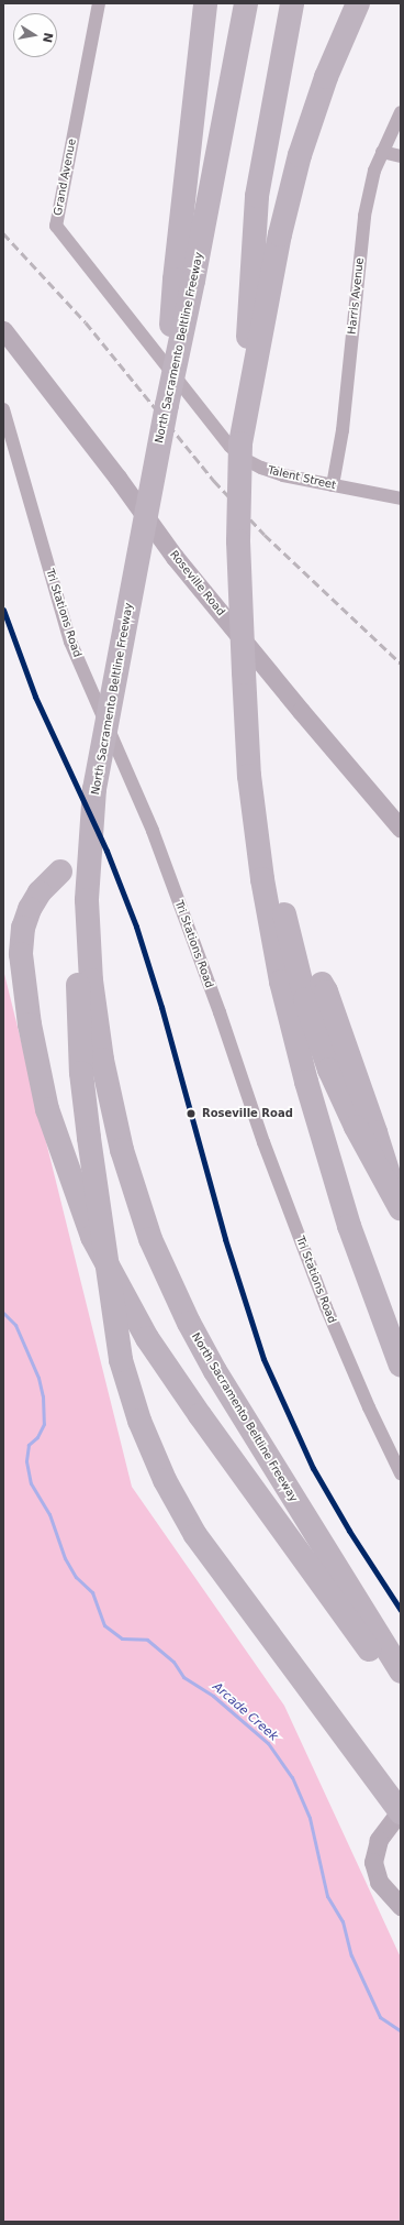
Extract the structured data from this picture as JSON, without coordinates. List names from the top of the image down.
{
  "streets": {
    "highway": ["North Sacramento Beltline Freeway"],
    "main road": ["Roseville Road"],
    "street": [
      "Grand Avenue",
      "Harris Avenue",
      "Talent Street",
      "Tri Stations Road"
    ]
  },
  "crossings": [
    ["Grand Avenue", "Talent Street"],
    ["Harris Avenue", "Talent Street"]
  ],
  "water": ["Arcade Creek"],
  "places": ["Roseville Road"],
  "north": "right"
}
